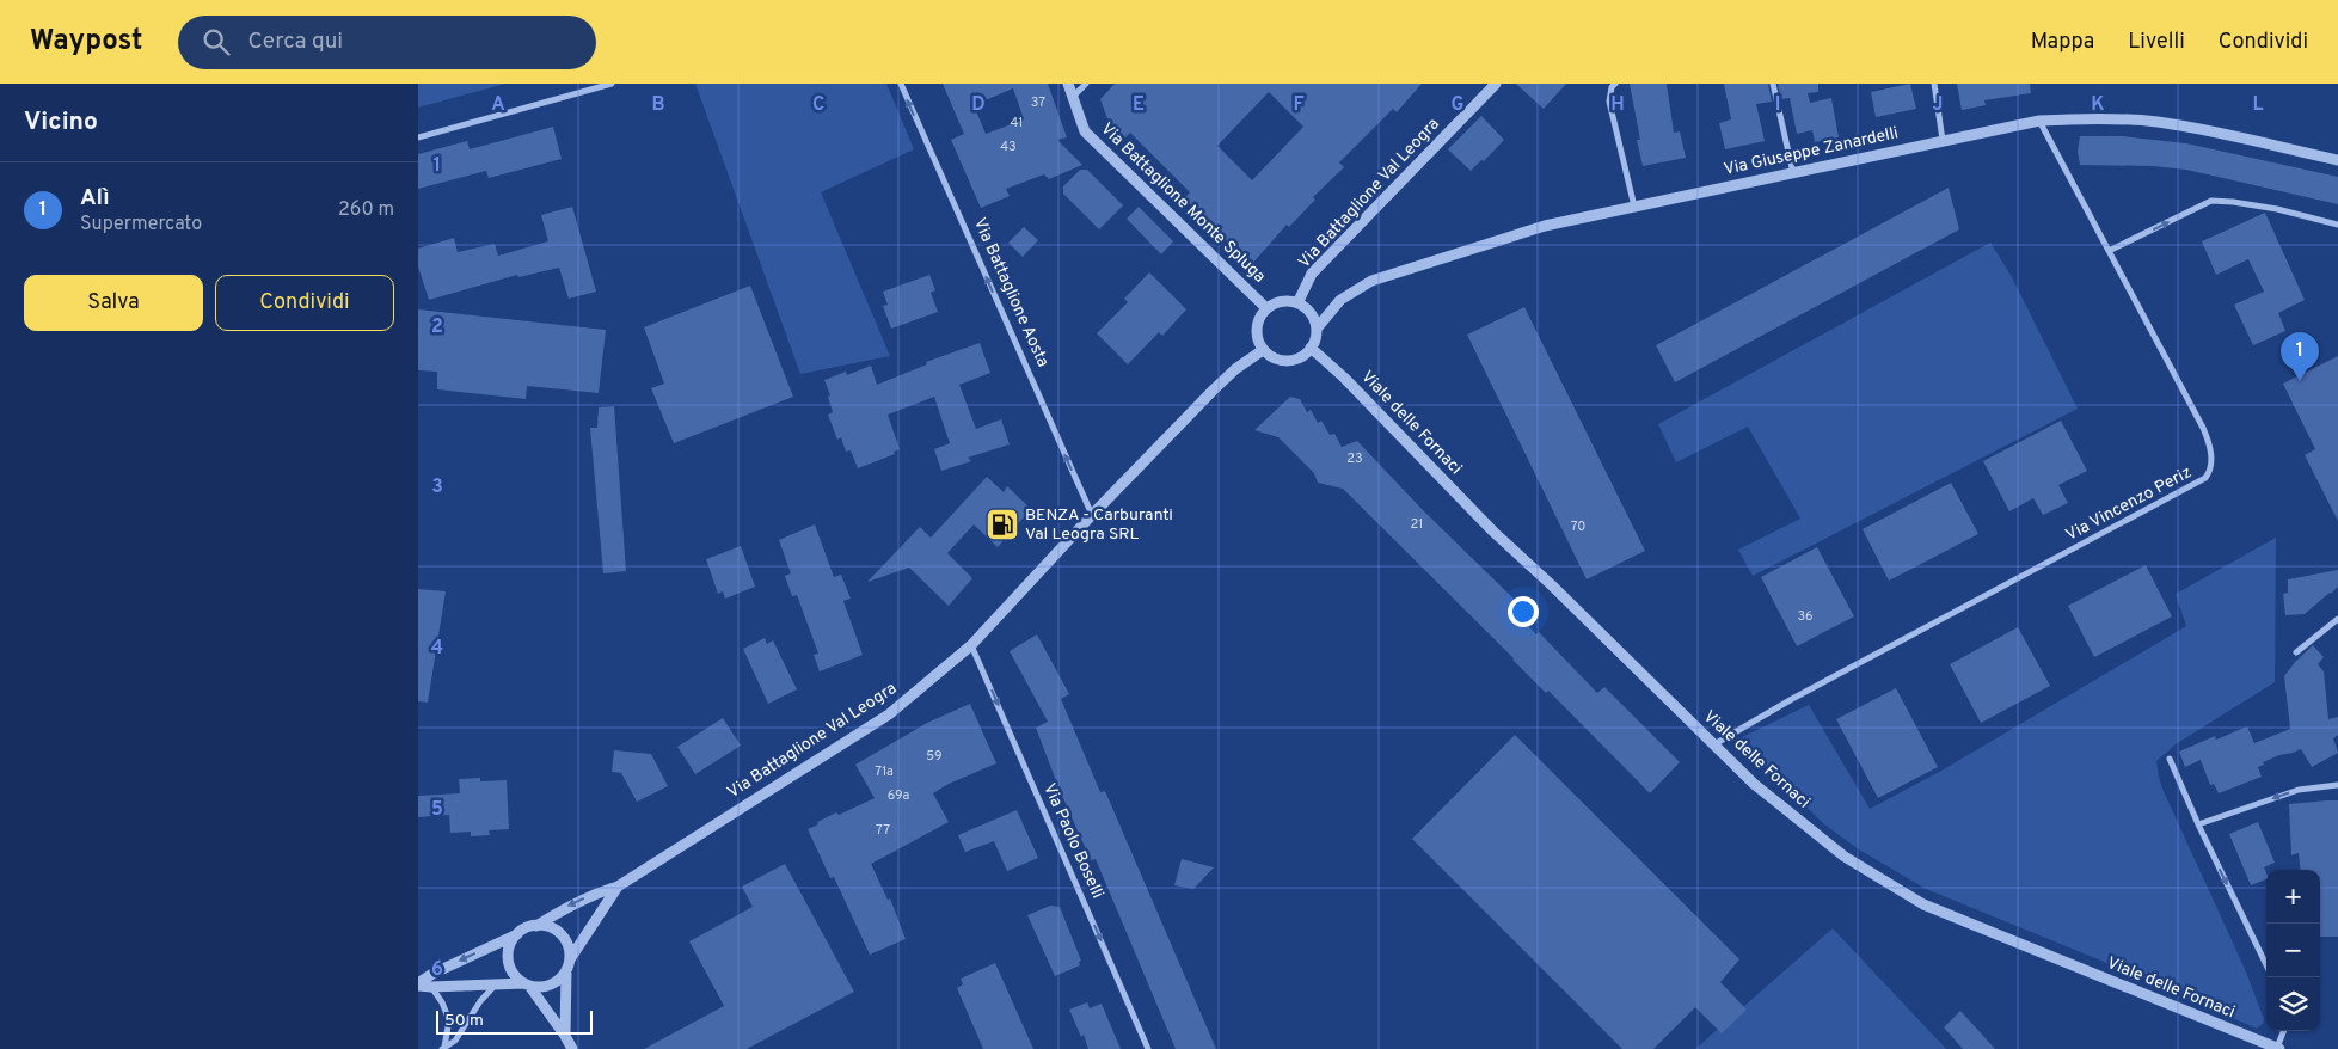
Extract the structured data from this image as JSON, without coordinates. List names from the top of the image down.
{
  "streets": {
    "street": [
      "Via Giuseppe Zanardelli",
      "Via Battaglione Val Leogra",
      "Via Battaglione Monte Spluga",
      "Via Battaglione Aosta",
      "Viale delle Fornaci",
      "Via Vincenzo Periz",
      "Via Paolo Boselli"
    ]
  },
  "crossings": [
    ["Via Giuseppe Zanardelli", "Via Battaglione Val Leogra"],
    ["Via Giuseppe Zanardelli", "Via Battaglione Monte Spluga"],
    ["Via Giuseppe Zanardelli", "Viale delle Fornaci"],
    ["Via Giuseppe Zanardelli", "Via Vincenzo Periz"],
    ["Via Battaglione Val Leogra", "Via Battaglione Monte Spluga"],
    ["Via Battaglione Val Leogra", "Via Battaglione Aosta"],
    ["Via Battaglione Val Leogra", "Viale delle Fornaci"],
    ["Via Battaglione Val Leogra", "Via Paolo Boselli"],
    ["Via Battaglione Monte Spluga", "Viale delle Fornaci"],
    ["Viale delle Fornaci", "Via Vincenzo Periz"]
  ],
  "one_way": ["Via Battaglione Aosta", "Via Paolo Boselli"],
  "places": {
    "fuel station": ["BENZA - Carburanti Val Leogra SRL"]
  },
  "house_numbers": [
    "37",
    "41",
    "43",
    "23",
    "21",
    "70",
    "36",
    "59",
    "71a",
    "69a",
    "77"
  ],
  "scale_bar": "50 m",
  "page": {
    "header": "Waypost",
    "search": "Cerca qui",
    "nav": ["Mappa", "Livelli", "Condividi"],
    "heading": "Vicino",
    "list": [
      {
        "mark": "1",
        "name": "Alì",
        "note": "Supermercato",
        "value": "260 m"
      }
    ],
    "buttons": ["Salva", "Condividi"],
    "pins": "1",
    "map_buttons": ["+", "−"],
    "scale": "50 m"
  },
  "grid": {
    "columns": [
      "A",
      "B",
      "C",
      "D",
      "E",
      "F",
      "G",
      "H",
      "I",
      "J",
      "K",
      "L"
    ],
    "rows": [
      "1",
      "2",
      "3",
      "4",
      "5",
      "6"
    ]
  }
}
